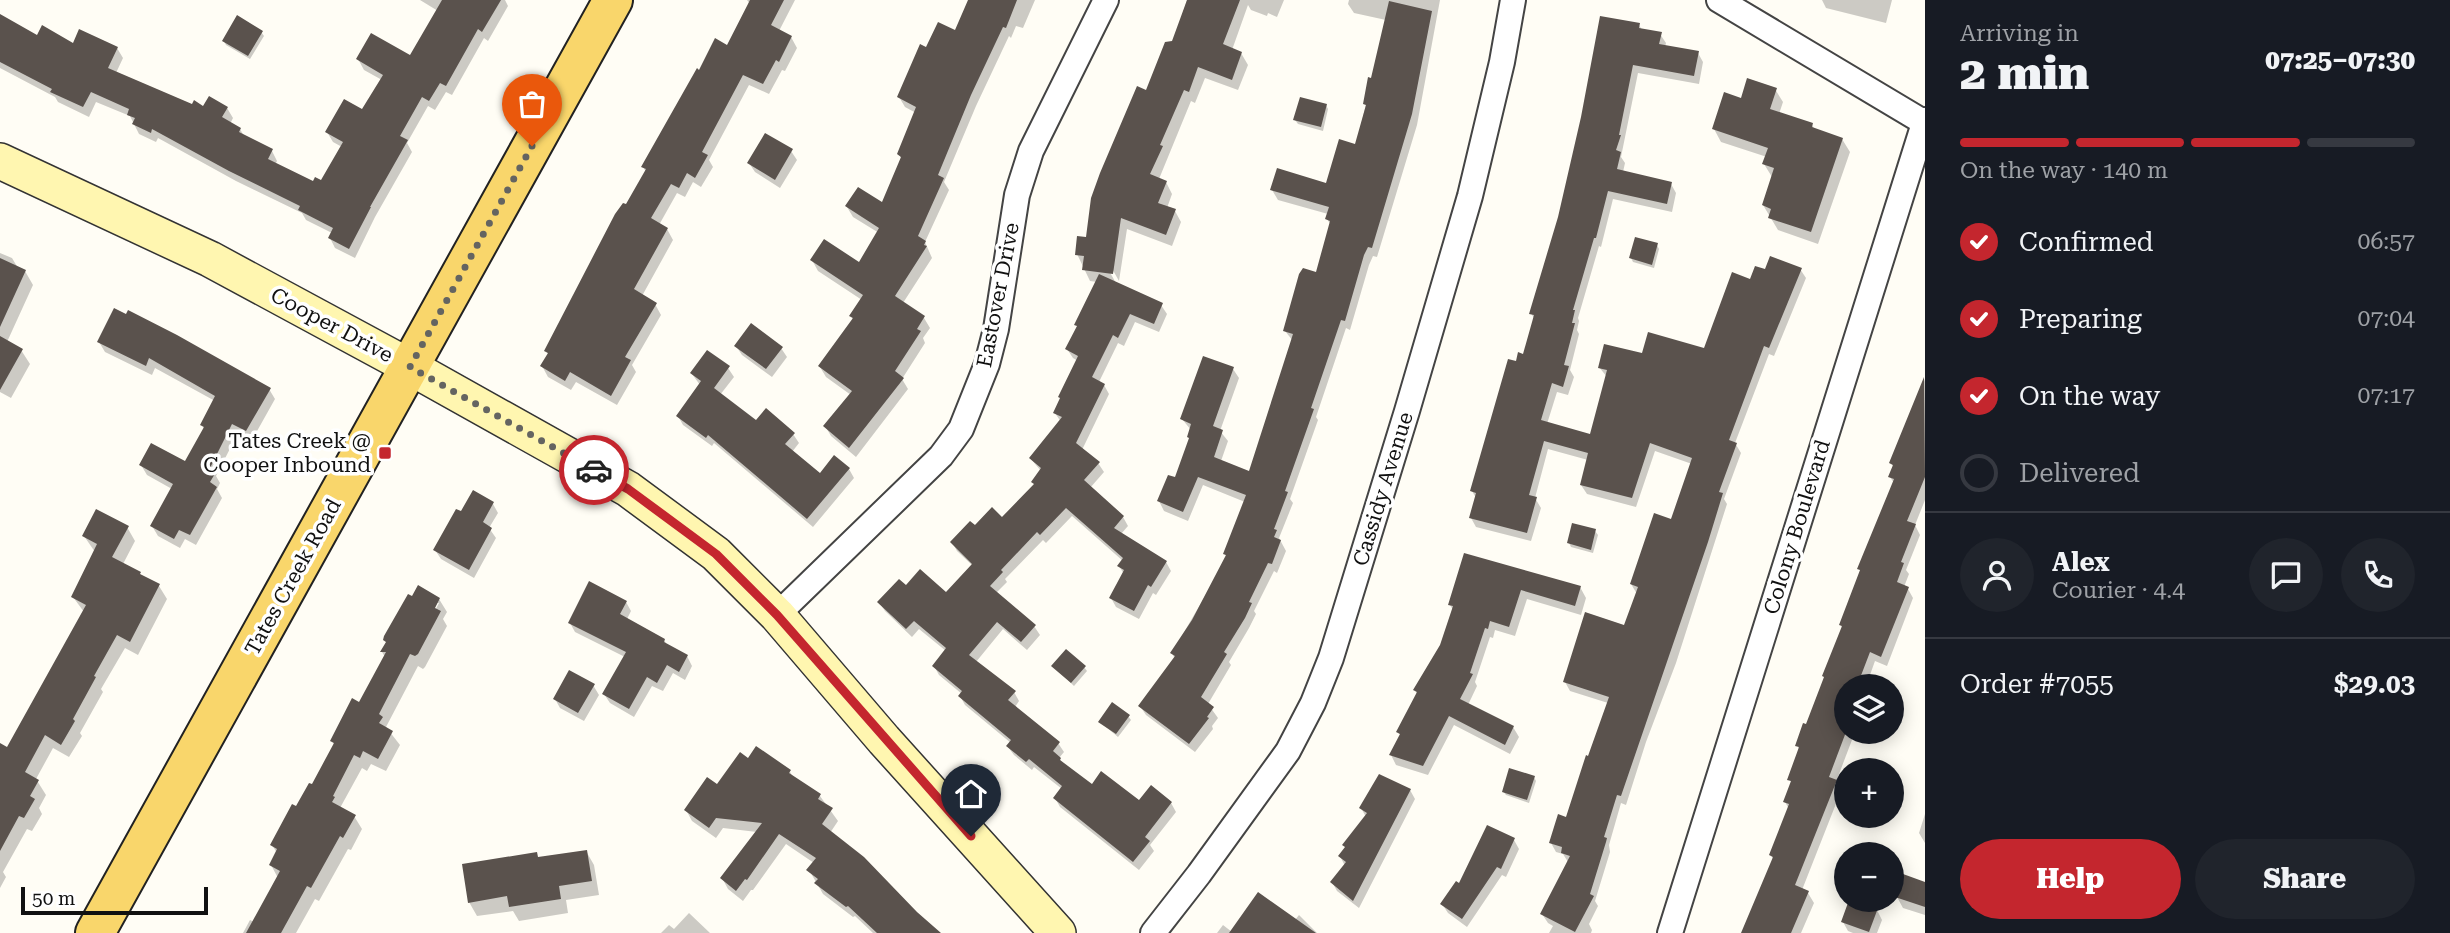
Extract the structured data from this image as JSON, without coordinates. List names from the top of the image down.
{
  "streets": {
    "main road": ["Tates Creek Road"],
    "street": [
      "Eastover Drive",
      "Cooper Drive",
      "Cassidy Avenue",
      "Colony Boulevard"
    ]
  },
  "crossings": [
    ["Eastover Drive", "Cooper Drive"],
    ["Cooper Drive", "Tates Creek Road"]
  ],
  "places": {
    "transit": ["Tates Creek @ Cooper Inbound"]
  },
  "scale_bar": "50 m",
  "page": {
    "heading": ["2 min", "Arriving in", "07:25–07:30"],
    "panel": [
      "Alex",
      "Courier · 4.4",
      "Order #7055",
      "$29.03"
    ],
    "bar": "On the way · 140 m",
    "list": [
      ["Confirmed", "06:57"],
      ["Preparing", "07:04"],
      ["On the way", "07:17"],
      "Delivered"
    ],
    "map_buttons": ["+", "−"],
    "buttons": ["Help", "Share"],
    "scale": "50 m"
  }
}
